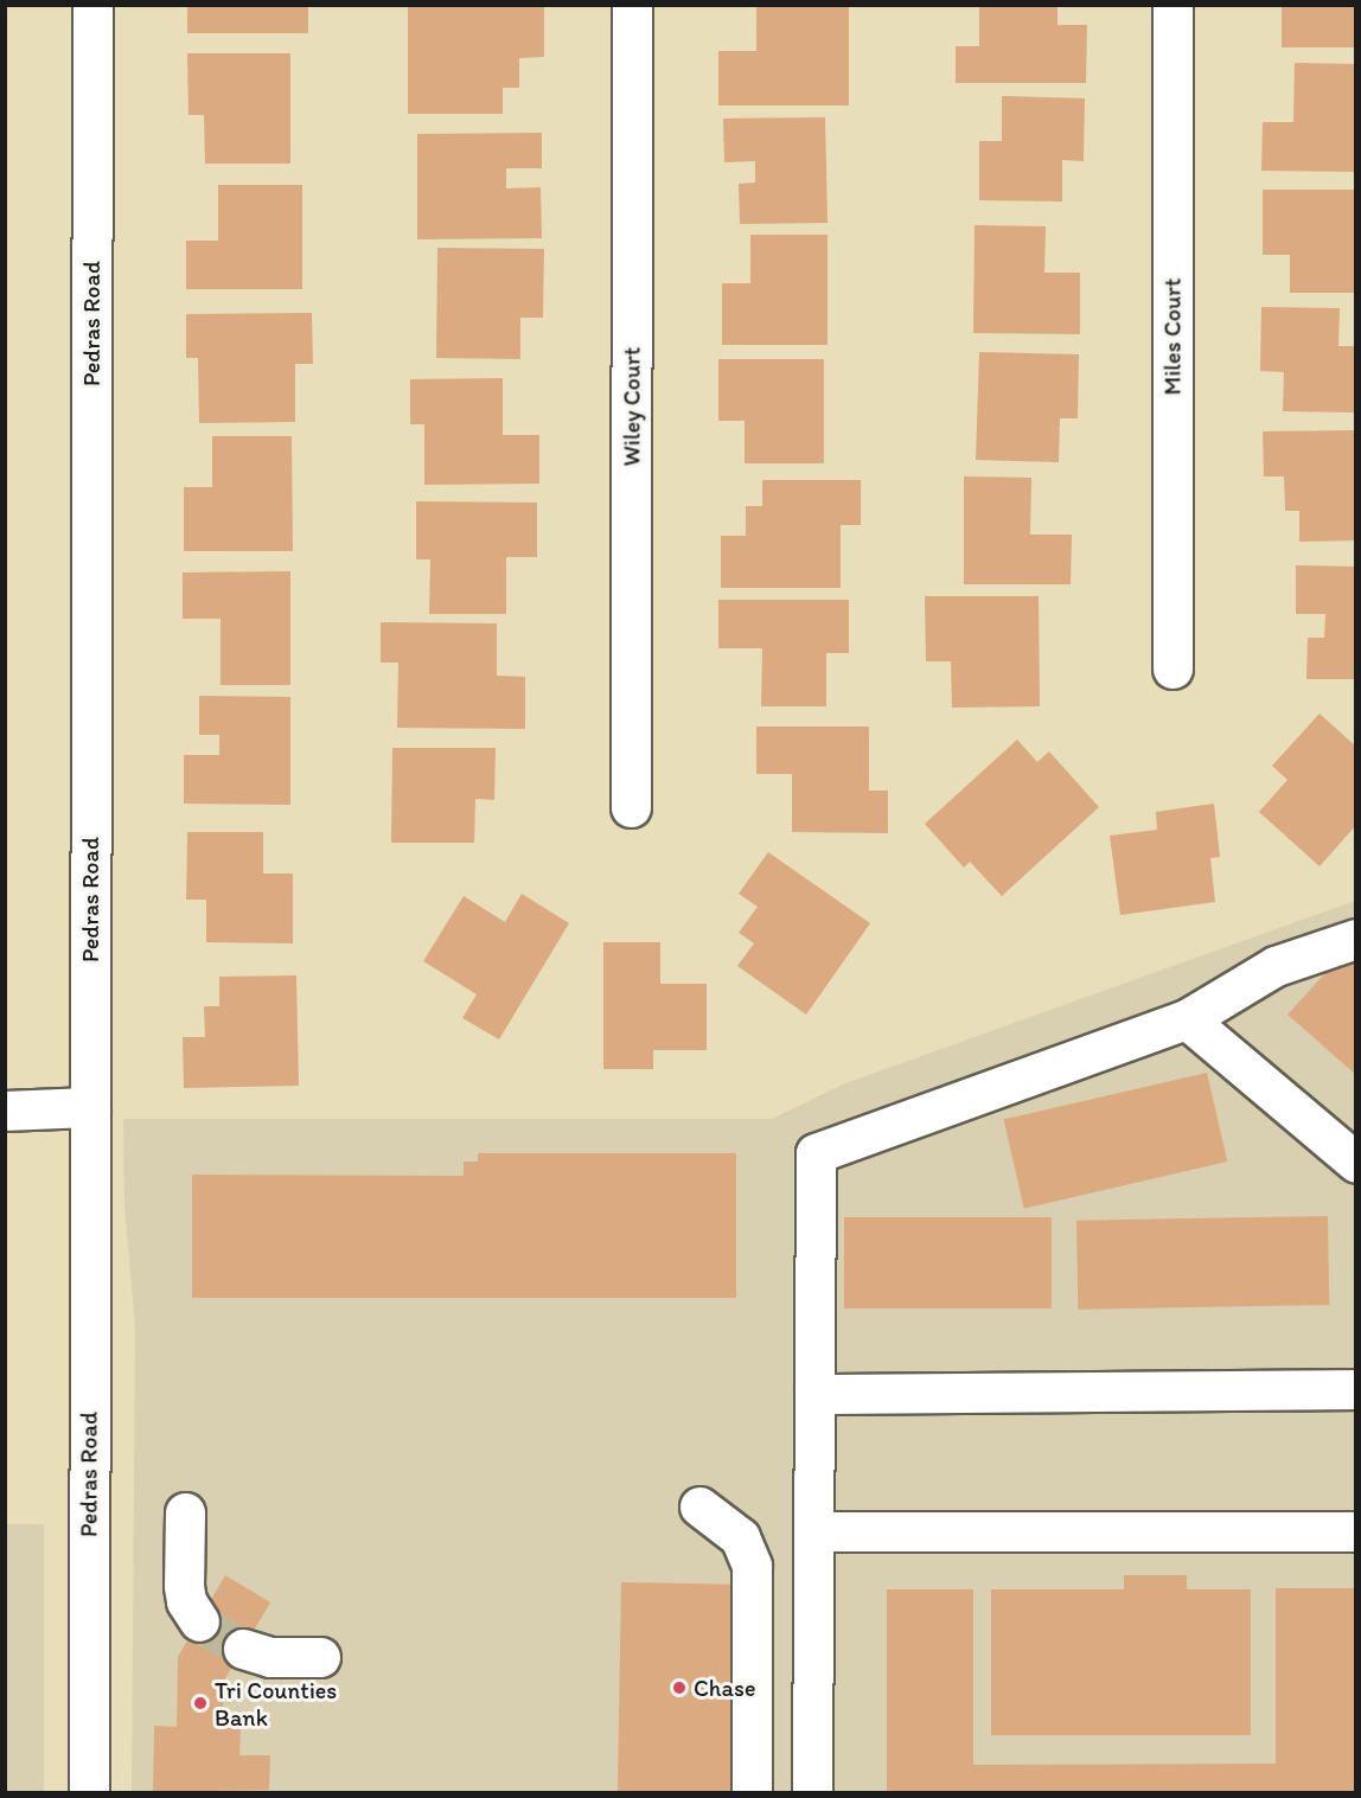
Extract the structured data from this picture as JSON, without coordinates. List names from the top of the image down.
{
  "streets": {
    "street": ["Pedras Road", "Miles Court", "Wiley Court"]
  },
  "places": ["Chase", "Tri Counties Bank"]
}
